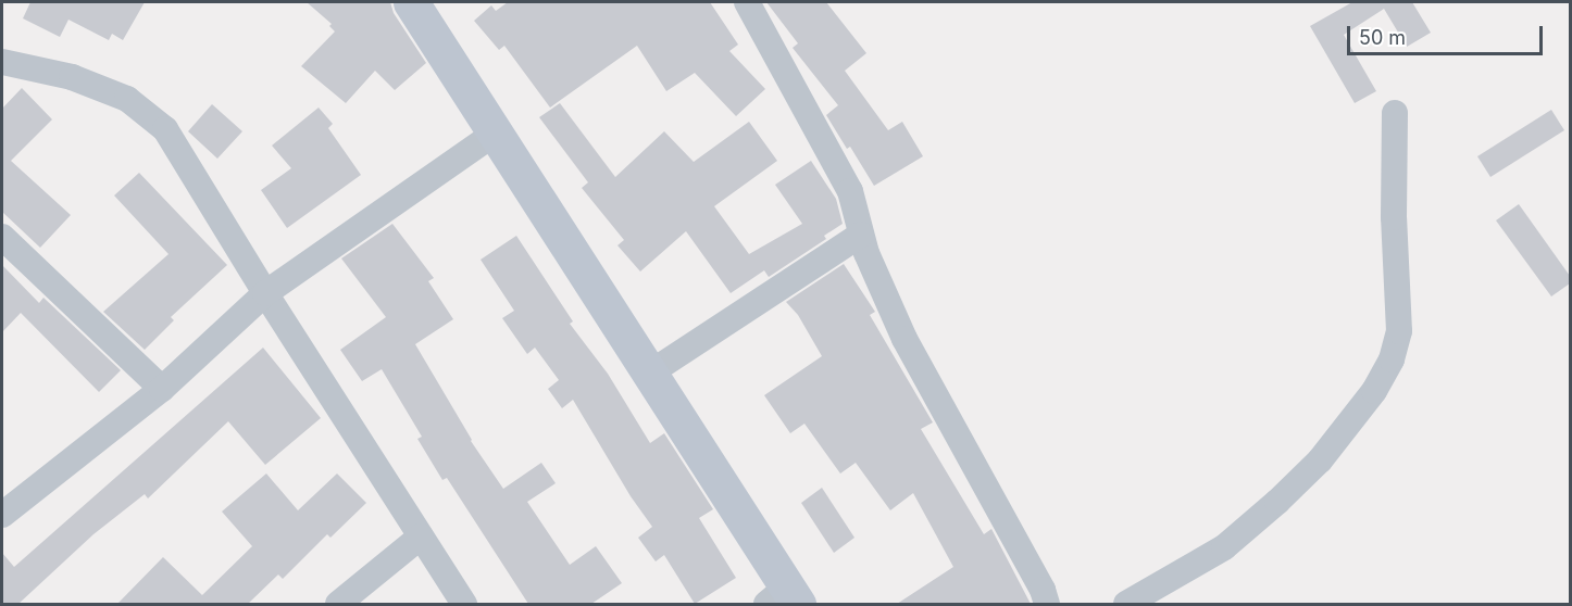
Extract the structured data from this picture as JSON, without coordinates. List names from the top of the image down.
{
  "scale_bar": "50 m"
}
